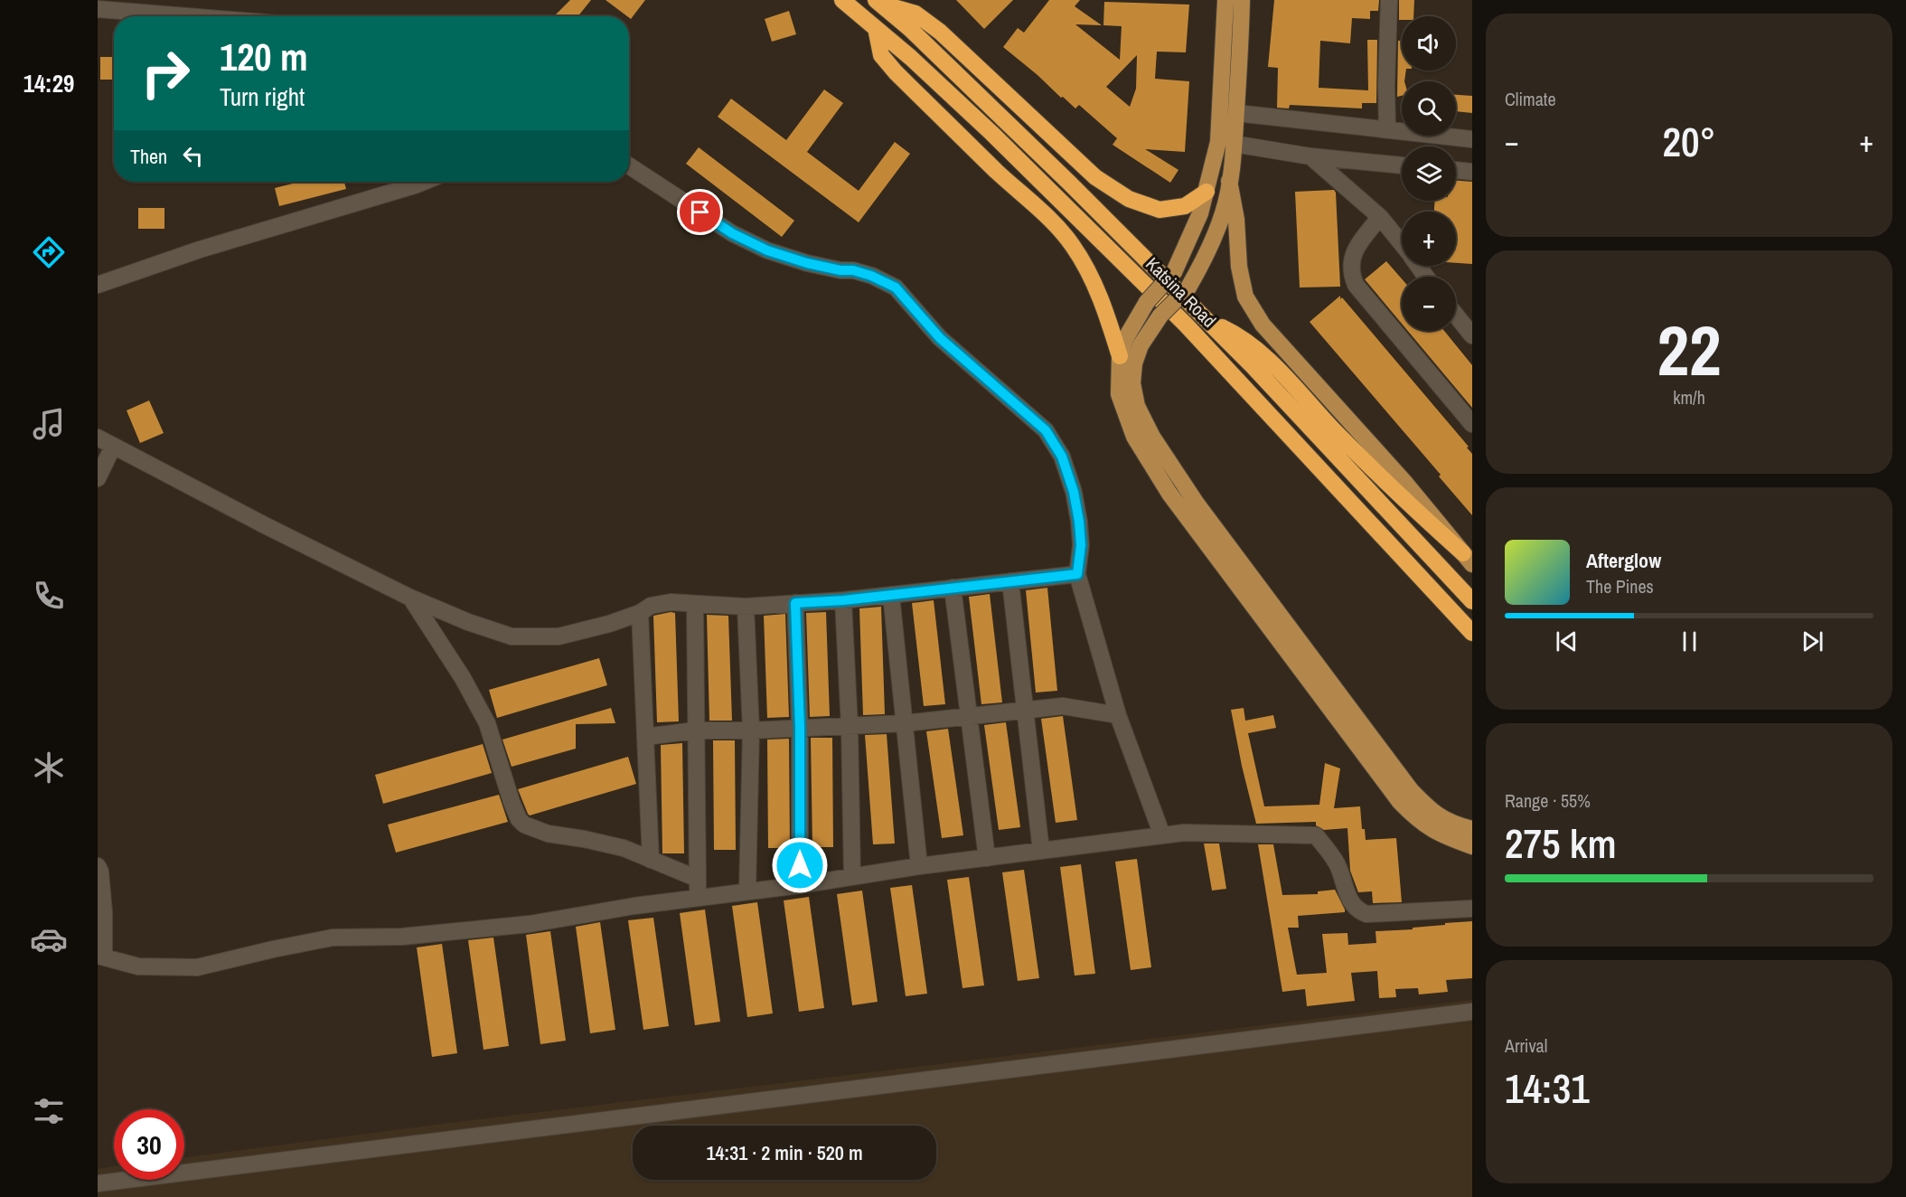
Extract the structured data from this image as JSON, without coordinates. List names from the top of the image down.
{
  "streets": {
    "highway": ["Katsina Road"]
  },
  "page": {
    "tabs": "14:29",
    "tile": [
      "Climate",
      ["22", "km/h"],
      ["Range · 55%", "275 km"],
      ["Arrival", "14:31"]
    ],
    "map_buttons": ["+", "−"],
    "turn": ["120 m", "Turn right"],
    "heat": ["−", "20°", "+"],
    "then": "Then",
    "song": ["Afterglow", "The Pines"],
    "limit": "30",
    "trip": "14:31 · 2 min · 520 m"
  }
}
